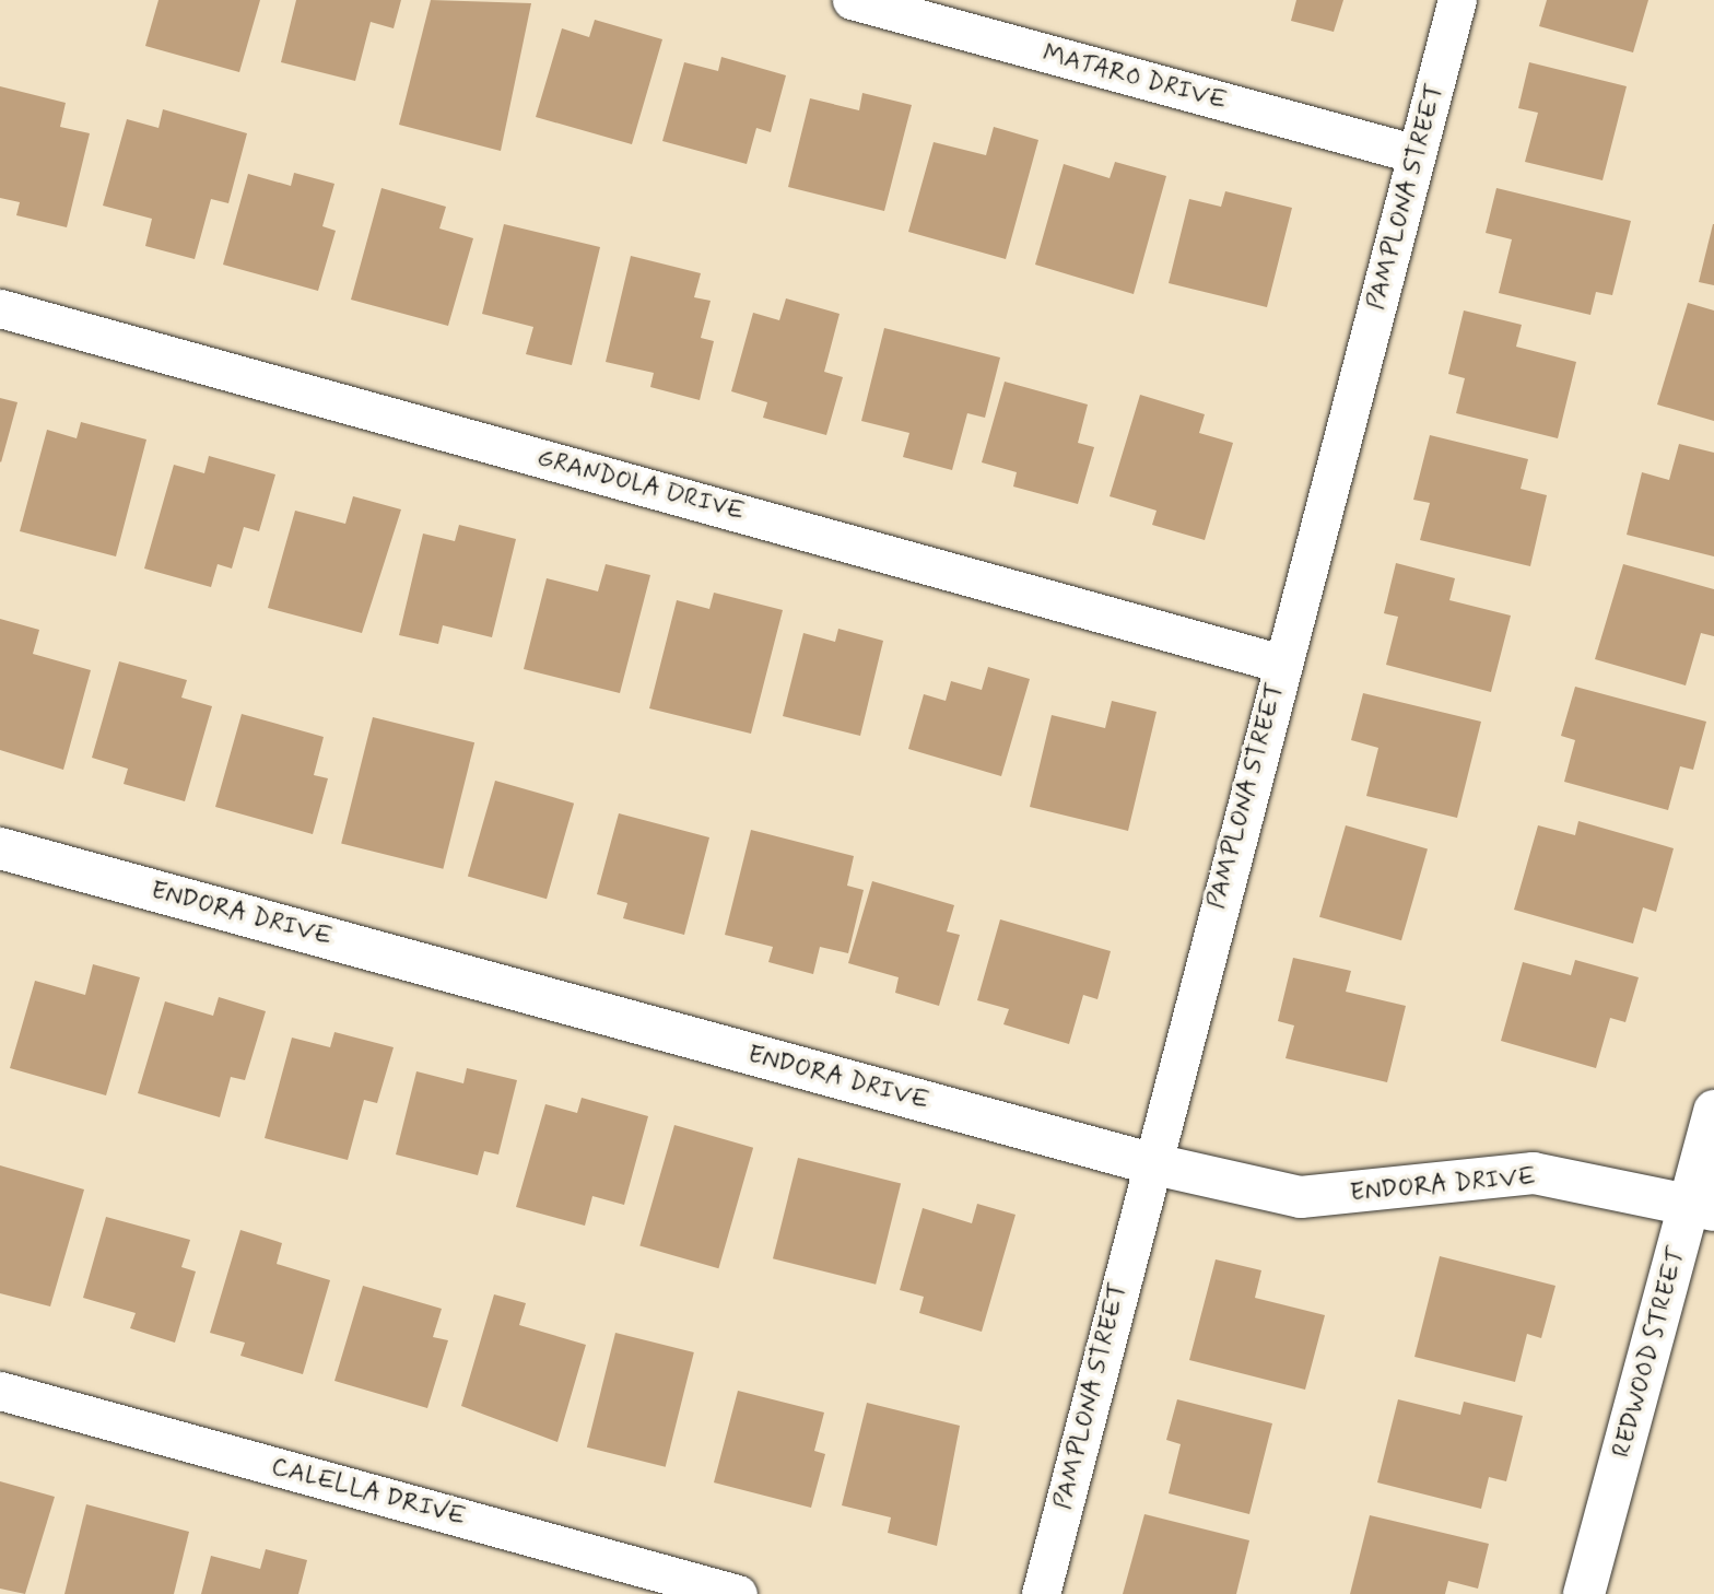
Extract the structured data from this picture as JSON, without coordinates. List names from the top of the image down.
{
  "streets": {
    "street": [
      "MATARO DRIVE",
      "PAMPLONA STREET",
      "GRANDOLA DRIVE",
      "ENDORA DRIVE",
      "REDWOOD STREET",
      "CALELLA DRIVE"
    ]
  },
  "crossings": [
    ["MATARO DRIVE", "PAMPLONA STREET"],
    ["PAMPLONA STREET", "GRANDOLA DRIVE"],
    ["PAMPLONA STREET", "ENDORA DRIVE"],
    ["ENDORA DRIVE", "REDWOOD STREET"]
  ]
}
